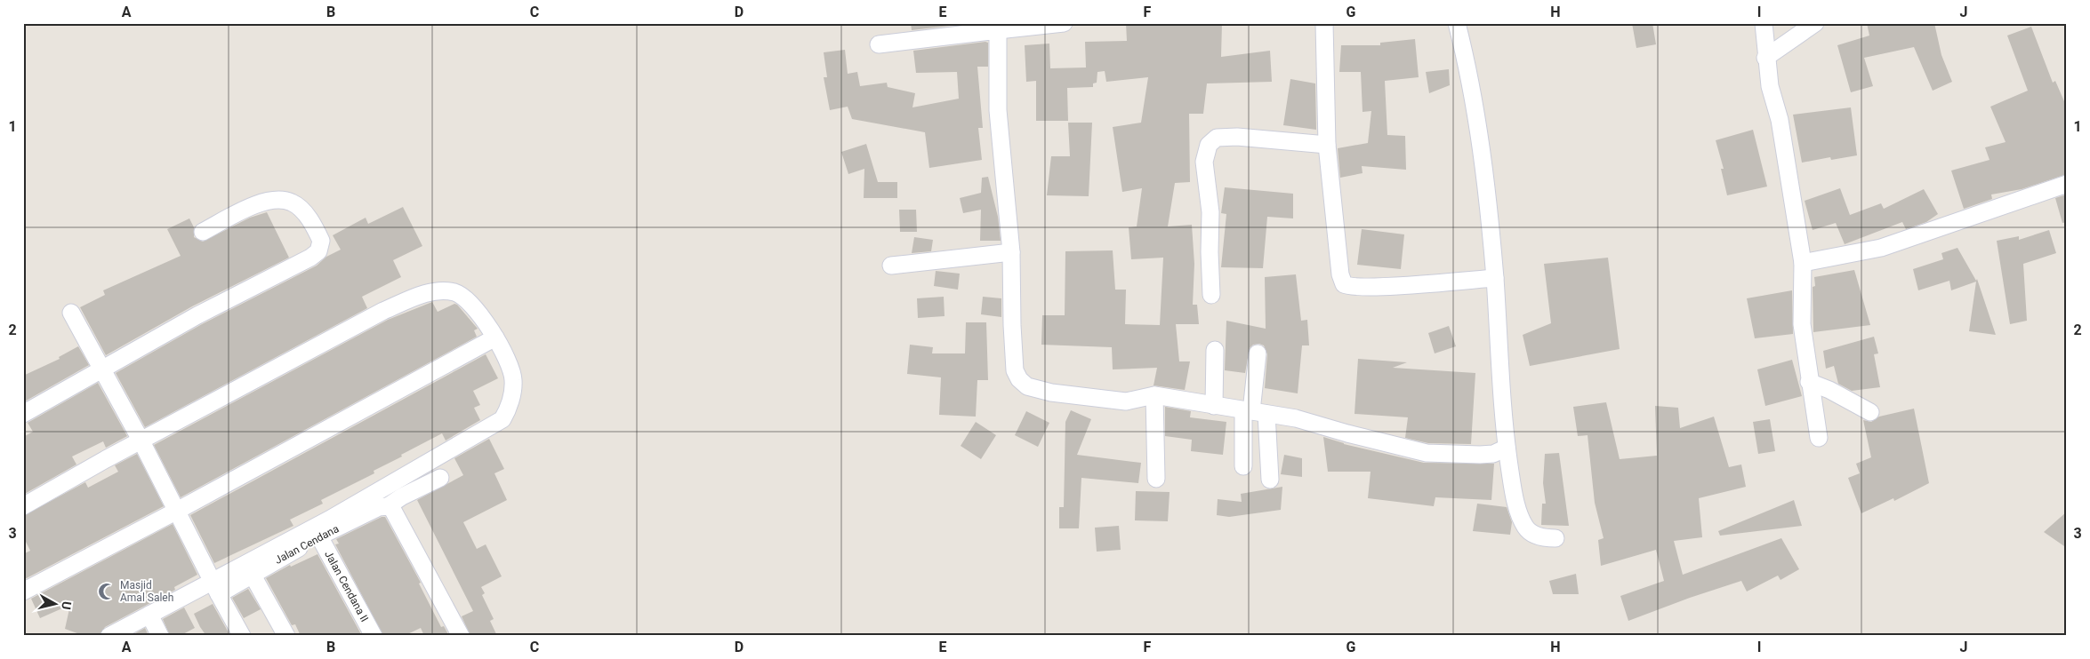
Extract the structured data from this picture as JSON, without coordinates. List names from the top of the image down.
{
  "streets": {
    "street": ["Jalan Cendana", "Jalan Cendana II"]
  },
  "crossings": [
    ["Jalan Cendana", "Jalan Cendana II"]
  ],
  "places": {
    "mosque": ["Masjid Amal Saleh"]
  },
  "north": "right",
  "grid": {
    "columns": [
      "A",
      "B",
      "C",
      "D",
      "E",
      "F",
      "G",
      "H",
      "I",
      "J"
    ],
    "rows": ["1", "2", "3"]
  }
}
